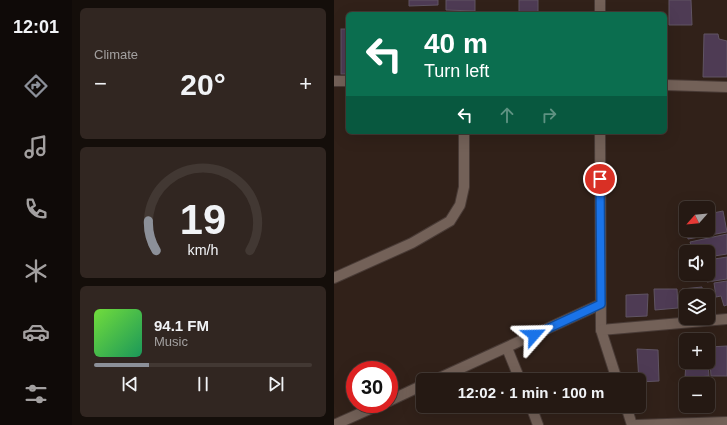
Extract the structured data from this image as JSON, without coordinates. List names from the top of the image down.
{
  "north": "bottom left",
  "page": {
    "tabs": "12:01",
    "tile": "Climate",
    "turn": ["40 m", "Turn left"],
    "heat": ["−", "20°", "+"],
    "map_buttons": ["+", "−"],
    "song": ["94.1 FM", "Music"],
    "limit": "30",
    "trip": "12:02 · 1 min · 100 m",
    "gauge": ["19", "km/h"]
  }
}
